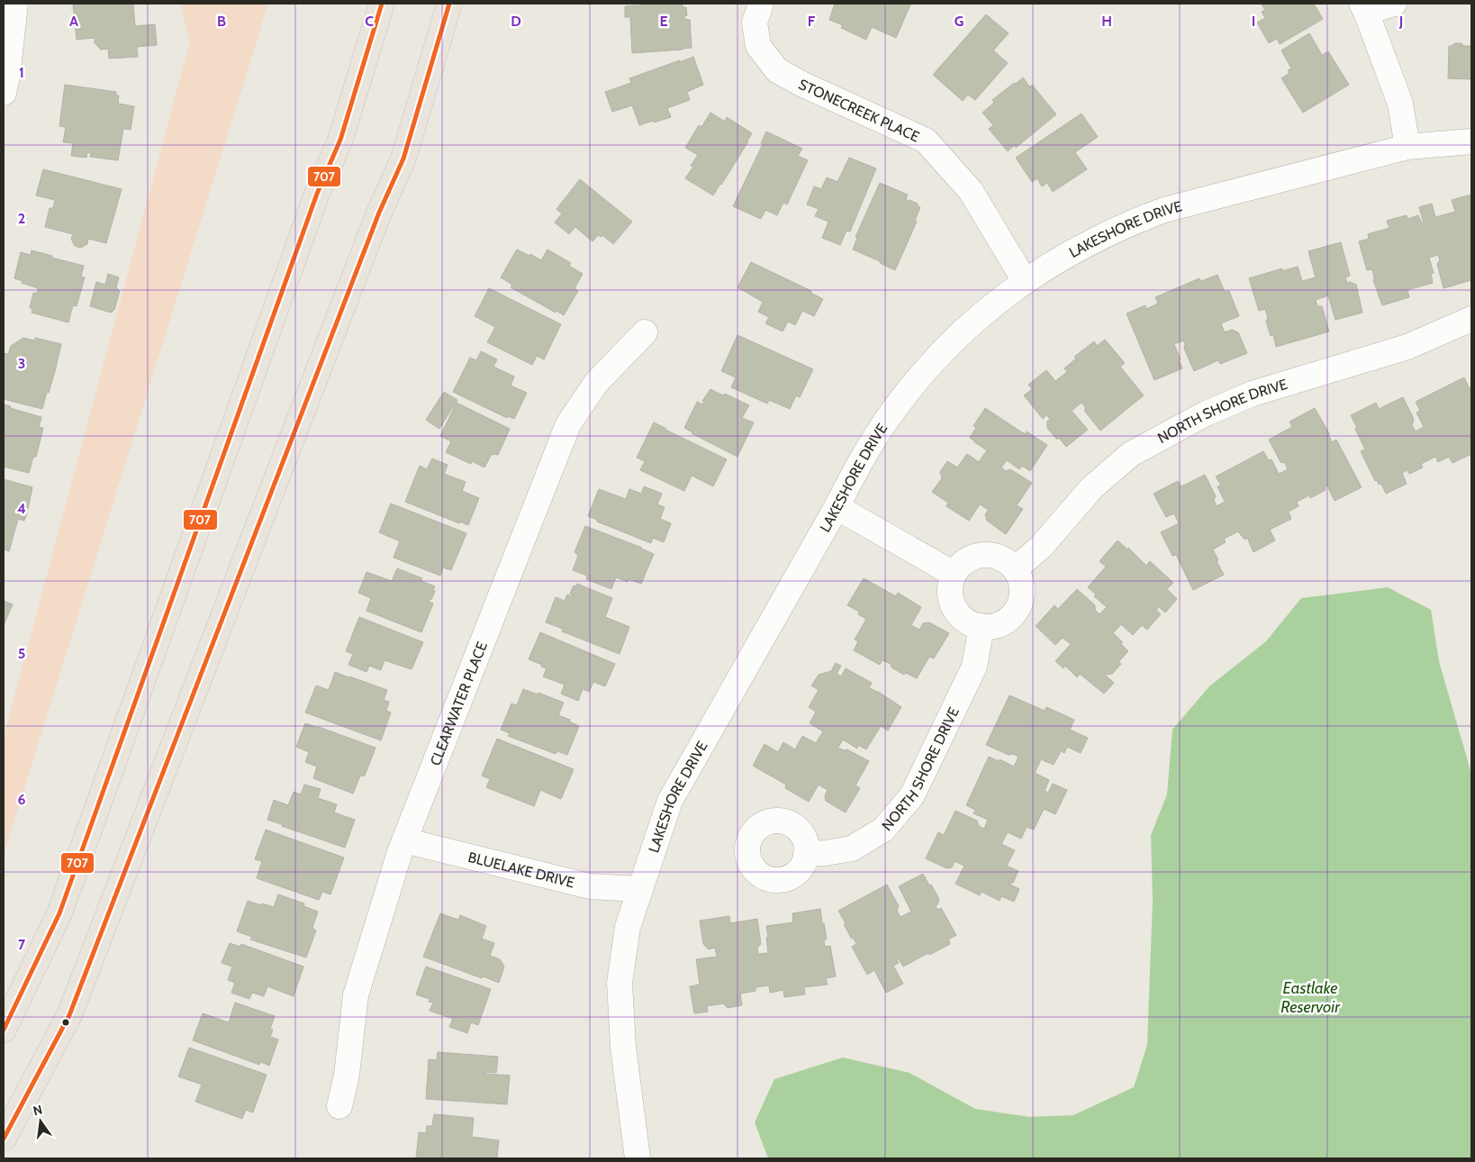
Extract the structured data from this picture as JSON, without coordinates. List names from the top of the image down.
{
  "streets": {
    "street": [
      "STONECREEK PLACE",
      "LAKESHORE DRIVE",
      "NORTH SHORE DRIVE",
      "CLEARWATER PLACE",
      "BLUELAKE DRIVE"
    ]
  },
  "crossings": [
    ["STONECREEK PLACE", "LAKESHORE DRIVE"],
    ["LAKESHORE DRIVE", "BLUELAKE DRIVE"],
    ["CLEARWATER PLACE", "BLUELAKE DRIVE"]
  ],
  "water": ["Eastlake Reservoir"],
  "lines": ["transit line 707"],
  "north": "top",
  "grid": {
    "columns": [
      "A",
      "B",
      "C",
      "D",
      "E",
      "F",
      "G",
      "H",
      "I",
      "J"
    ],
    "rows": [
      "1",
      "2",
      "3",
      "4",
      "5",
      "6",
      "7"
    ]
  }
}
